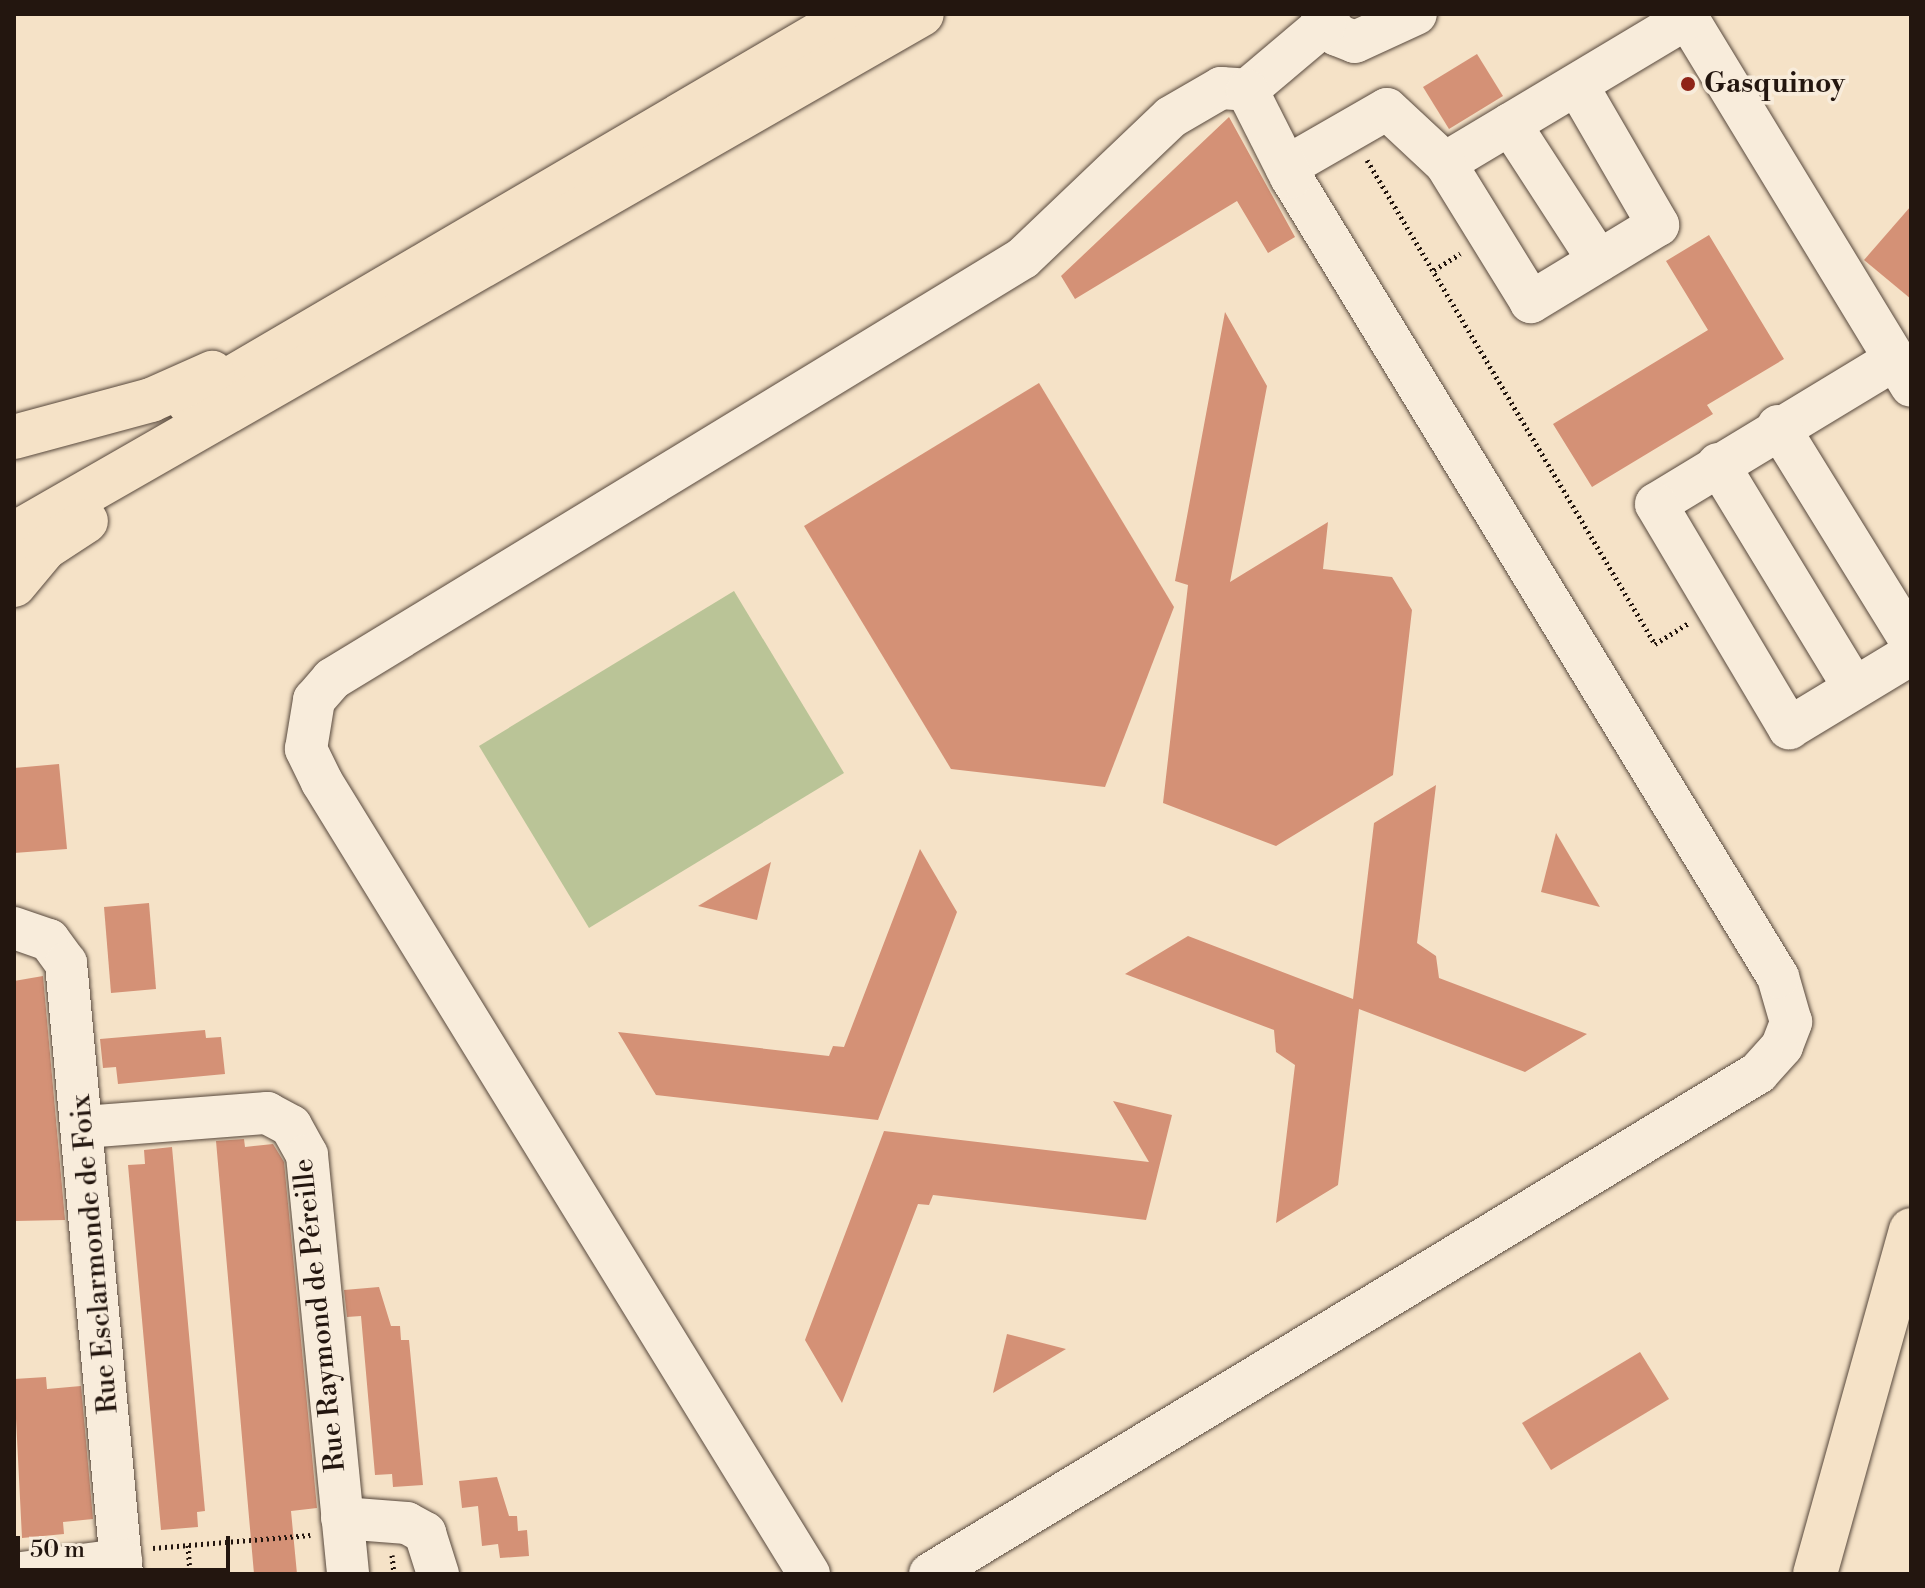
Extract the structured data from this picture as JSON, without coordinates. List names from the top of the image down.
{
  "streets": {
    "street": ["Rue Esclarmonde de Foix", "Rue Raymond de Péreille"]
  },
  "crossings": [
    ["Rue Esclarmonde de Foix", "Rue Raymond de Péreille"]
  ],
  "places": ["Gasquinoy"],
  "scale_bar": "50 m"
}
